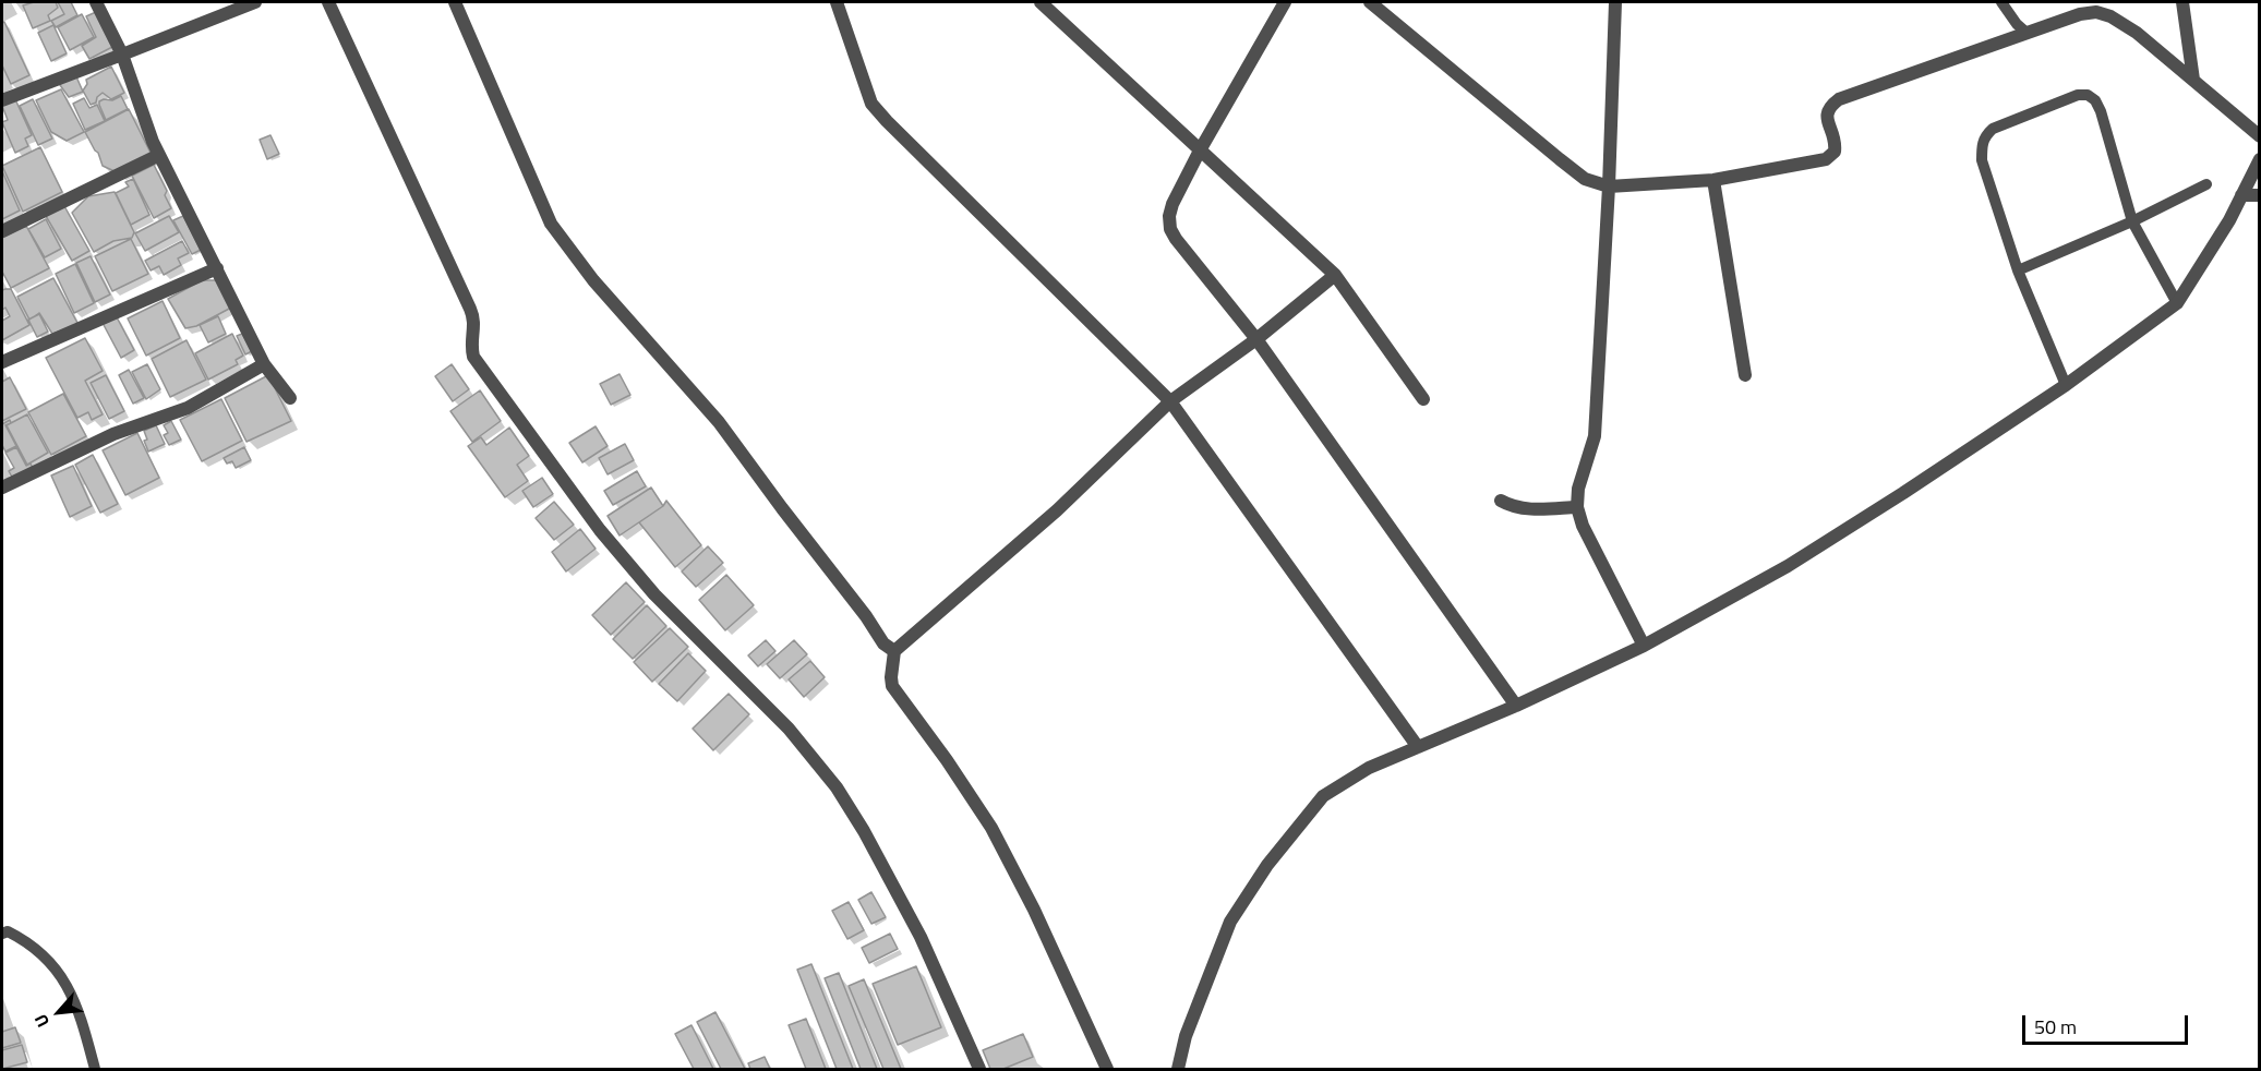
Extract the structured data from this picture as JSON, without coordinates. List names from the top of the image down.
{
  "scale_bar": "50 m",
  "north": "bottom left"
}
